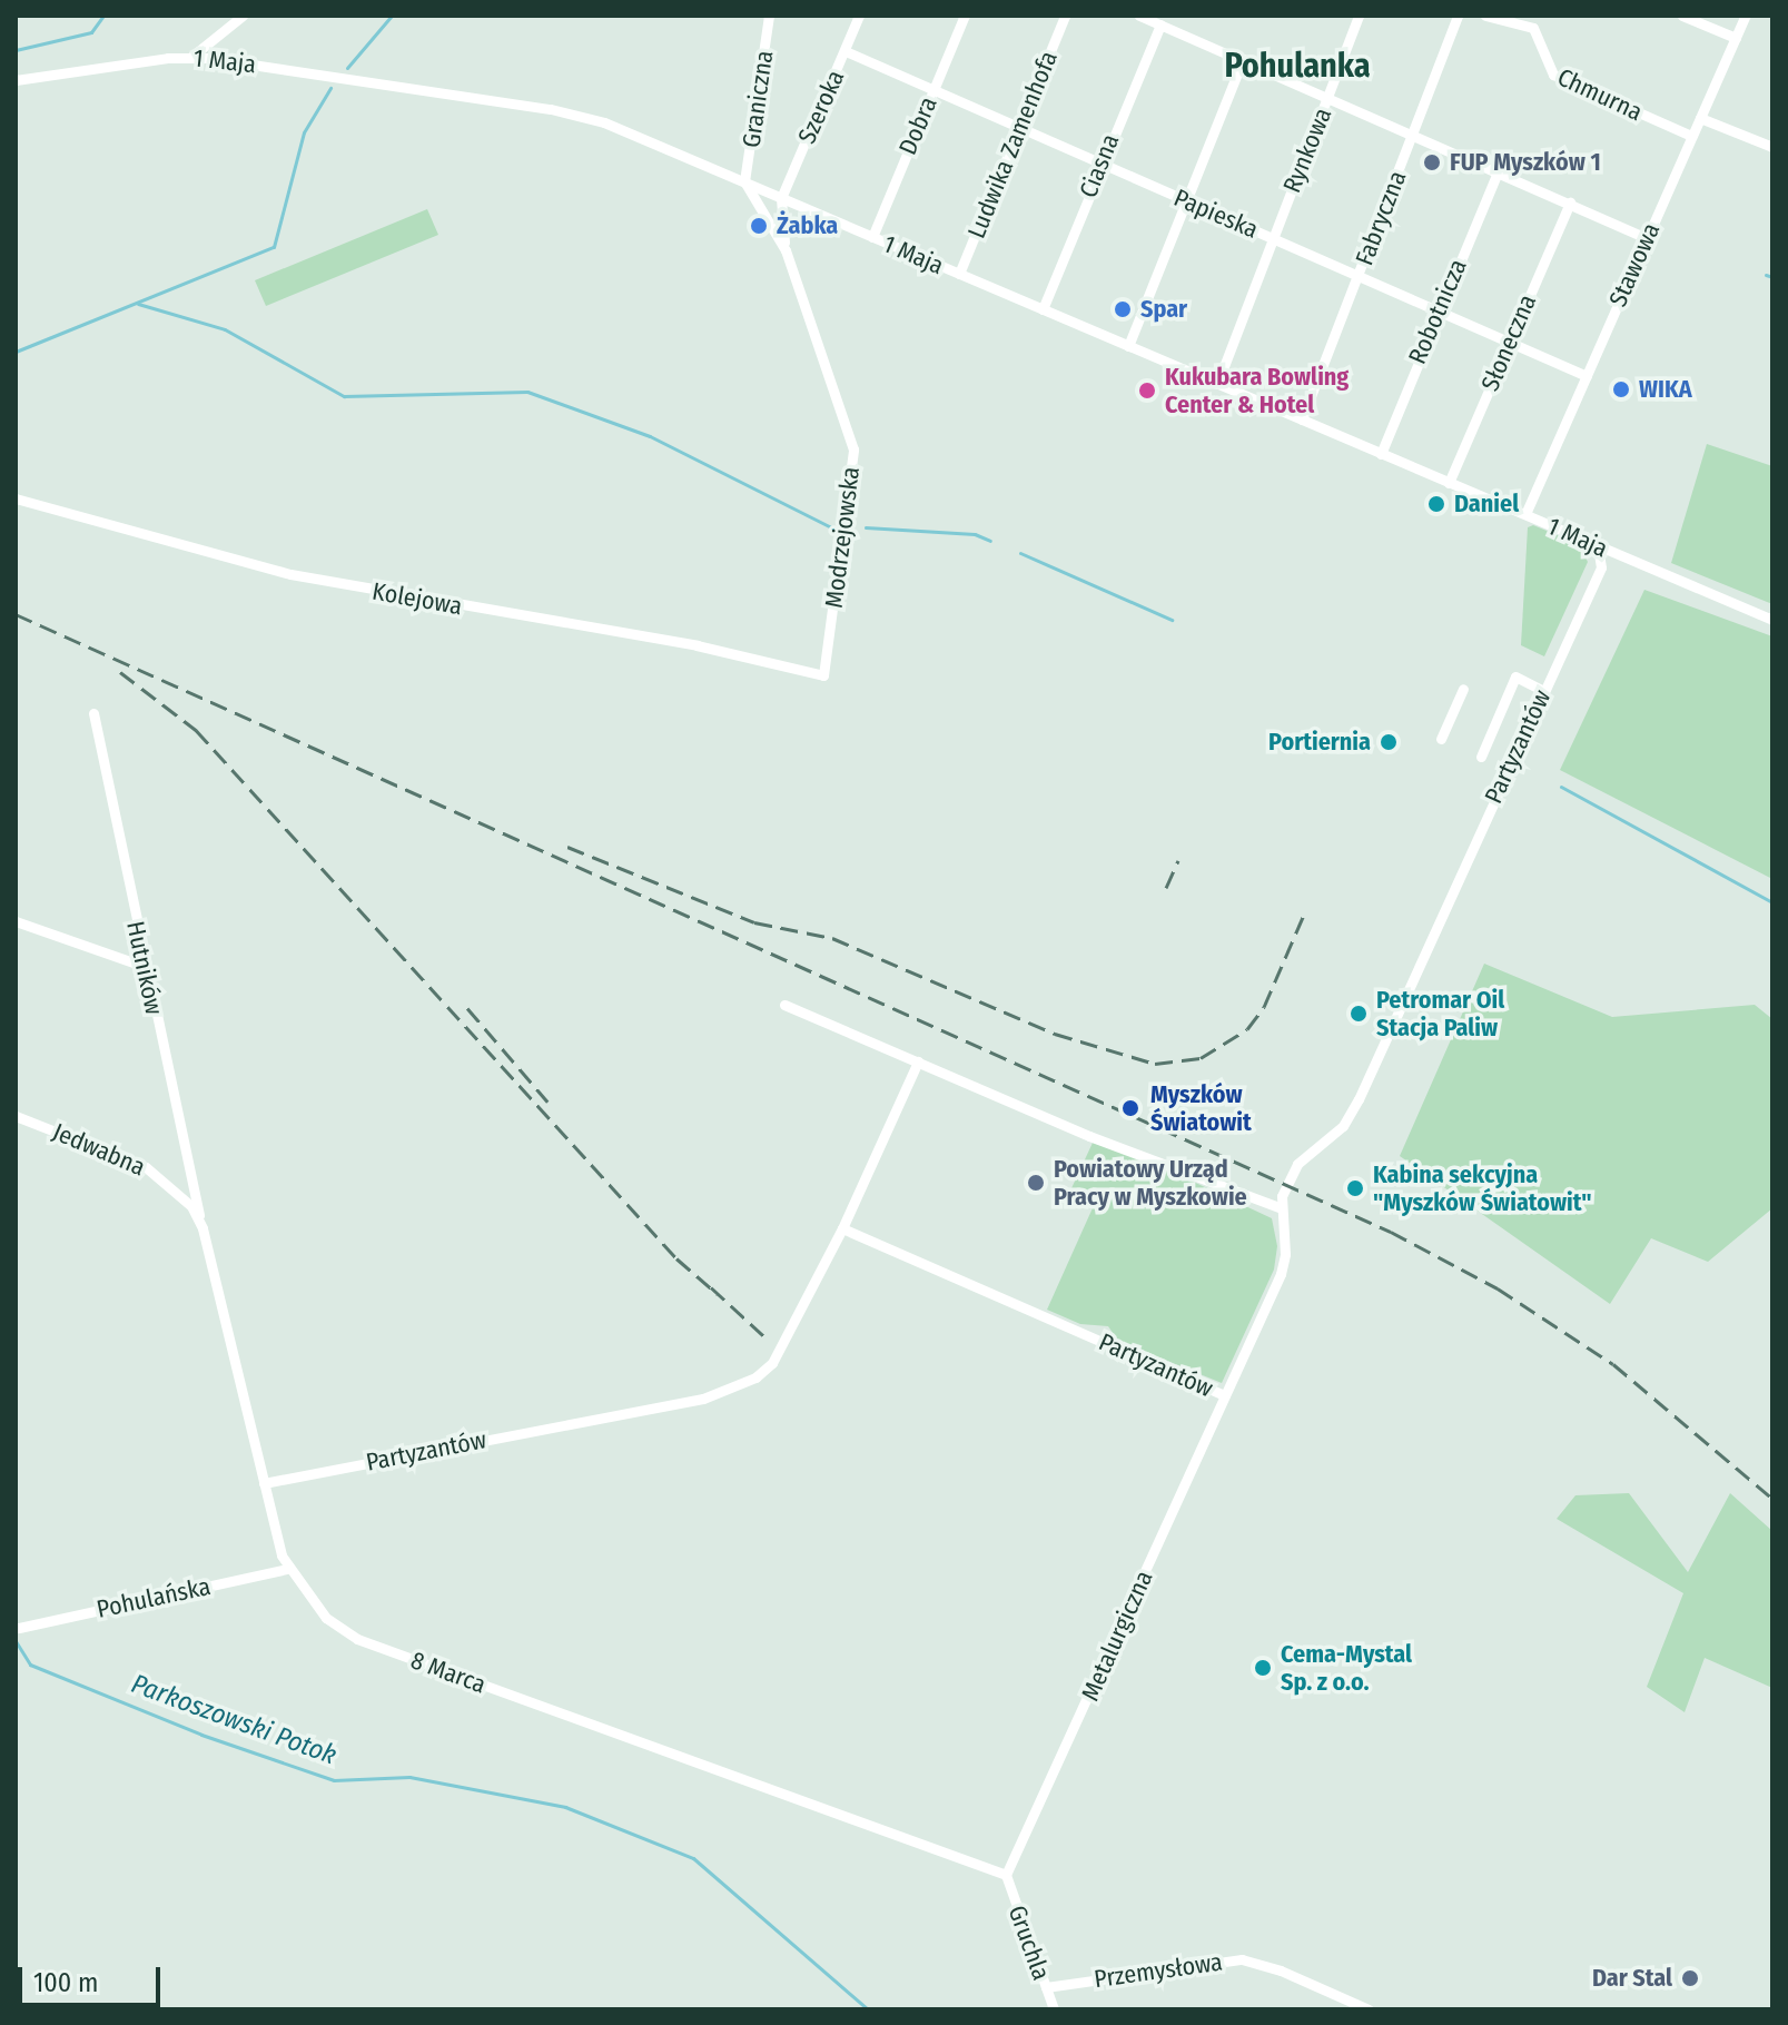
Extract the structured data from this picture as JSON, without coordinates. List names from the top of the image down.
{
  "streets": {
    "street": [
      "1 Maja",
      "Chmurna",
      "Graniczna",
      "Szeroka",
      "Dobra",
      "Ludwika Zamenhofa",
      "Rynkowa",
      "Ciasna",
      "Papieska",
      "Fabryczna",
      "Stawowa",
      "Robotnicza",
      "Słoneczna",
      "Modrzejowska",
      "Kolejowa",
      "Partyzantów",
      "Hutników",
      "Jedwabna",
      "Pohulańska",
      "Metalurgiczna",
      "8 Marca",
      "Gruchla",
      "Przemysłowa"
    ]
  },
  "crossings": [
    ["1 Maja", "Graniczna"],
    ["1 Maja", "Szeroka"],
    ["1 Maja", "Dobra"],
    ["1 Maja", "Ludwika Zamenhofa"],
    ["1 Maja", "Rynkowa"],
    ["1 Maja", "Ciasna"],
    ["1 Maja", "Fabryczna"],
    ["1 Maja", "Stawowa"],
    ["1 Maja", "Robotnicza"],
    ["1 Maja", "Słoneczna"],
    ["1 Maja", "Modrzejowska"],
    ["1 Maja", "Partyzantów"],
    ["Chmurna", "Stawowa"],
    ["Graniczna", "Modrzejowska"],
    ["Szeroka", "Papieska"],
    ["Szeroka", "Modrzejowska"],
    ["Dobra", "Papieska"],
    ["Ludwika Zamenhofa", "Papieska"],
    ["Rynkowa", "Papieska"],
    ["Ciasna", "Papieska"],
    ["Papieska", "Fabryczna"],
    ["Papieska", "Stawowa"],
    ["Papieska", "Robotnicza"],
    ["Papieska", "Słoneczna"],
    ["Modrzejowska", "Kolejowa"],
    ["Partyzantów", "Metalurgiczna"],
    ["Partyzantów", "8 Marca"],
    ["Hutników", "8 Marca"],
    ["Jedwabna", "8 Marca"],
    ["Pohulańska", "8 Marca"],
    ["Metalurgiczna", "8 Marca"],
    ["Metalurgiczna", "Gruchla"],
    ["8 Marca", "Gruchla"],
    ["Gruchla", "Przemysłowa"]
  ],
  "districts": ["Pohulanka"],
  "water": ["Parkoszowski Potok"],
  "places": [
    "FUP Myszków 1",
    "Żabka",
    "Spar",
    "WIKA",
    "Kukubara Bowling Center & Hotel",
    "Daniel",
    "Portiernia",
    "Petromar Oil Stacja Paliw",
    "Myszków Światowit",
    "Powiatowy Urząd Pracy w Myszkowie",
    "Kabina sekcyjna \"Myszków Światowit\"",
    "Cema-Mystal Sp. z o.o.",
    "Dar Stal"
  ],
  "scale_bar": "100 m"
}
